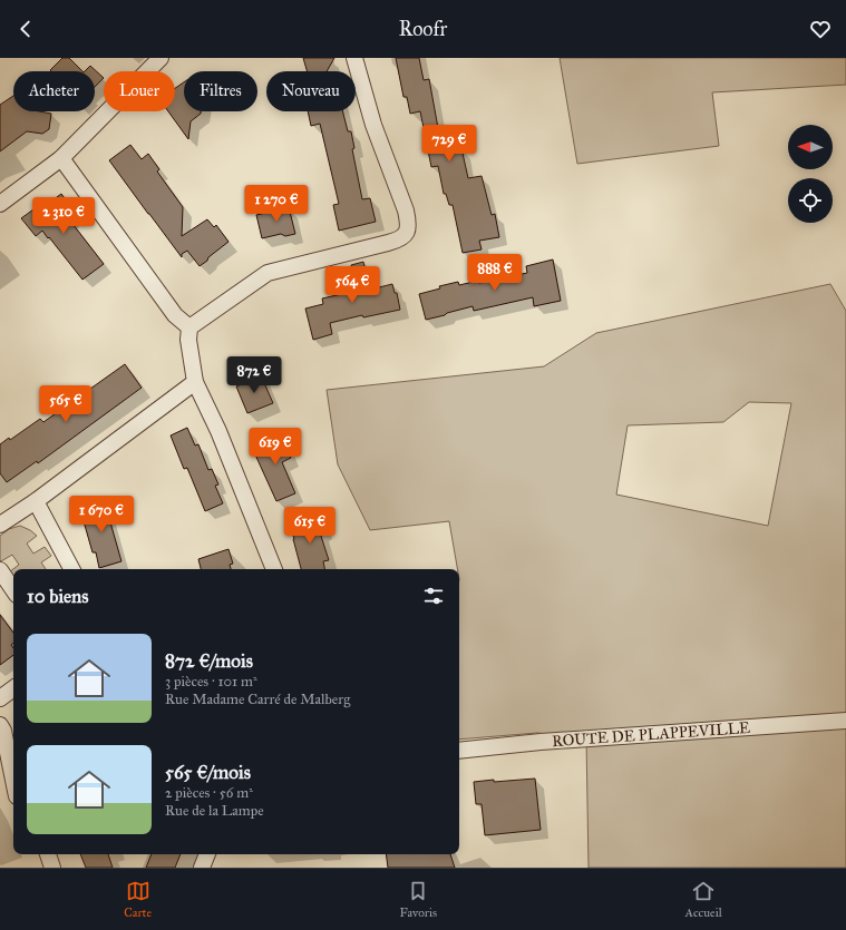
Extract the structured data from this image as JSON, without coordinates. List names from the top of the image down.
{
  "streets": {
    "street": ["ROUTE DE PLAPPEVILLE"]
  },
  "north": "left",
  "page": {
    "header": "Roofr",
    "chip": [
      "Acheter",
      "Louer",
      "Filtres",
      "Nouveau"
    ],
    "price": [
      "729 €",
      "1 270 €",
      "2 310 €",
      "888 €",
      "564 €",
      "872 €",
      "565 €",
      "619 €",
      "1 670 €",
      "615 €"
    ],
    "heading": "10 biens",
    "list": [
      {
        "name": "872 €/mois",
        "note": "3 pièces · 101 m² · Rue Madame Carré de Malberg"
      },
      {
        "name": "565 €/mois",
        "note": "2 pièces · 56 m² · Rue de la Lampe"
      }
    ],
    "tabs": ["Carte", "Favoris", "Accueil"]
  }
}
